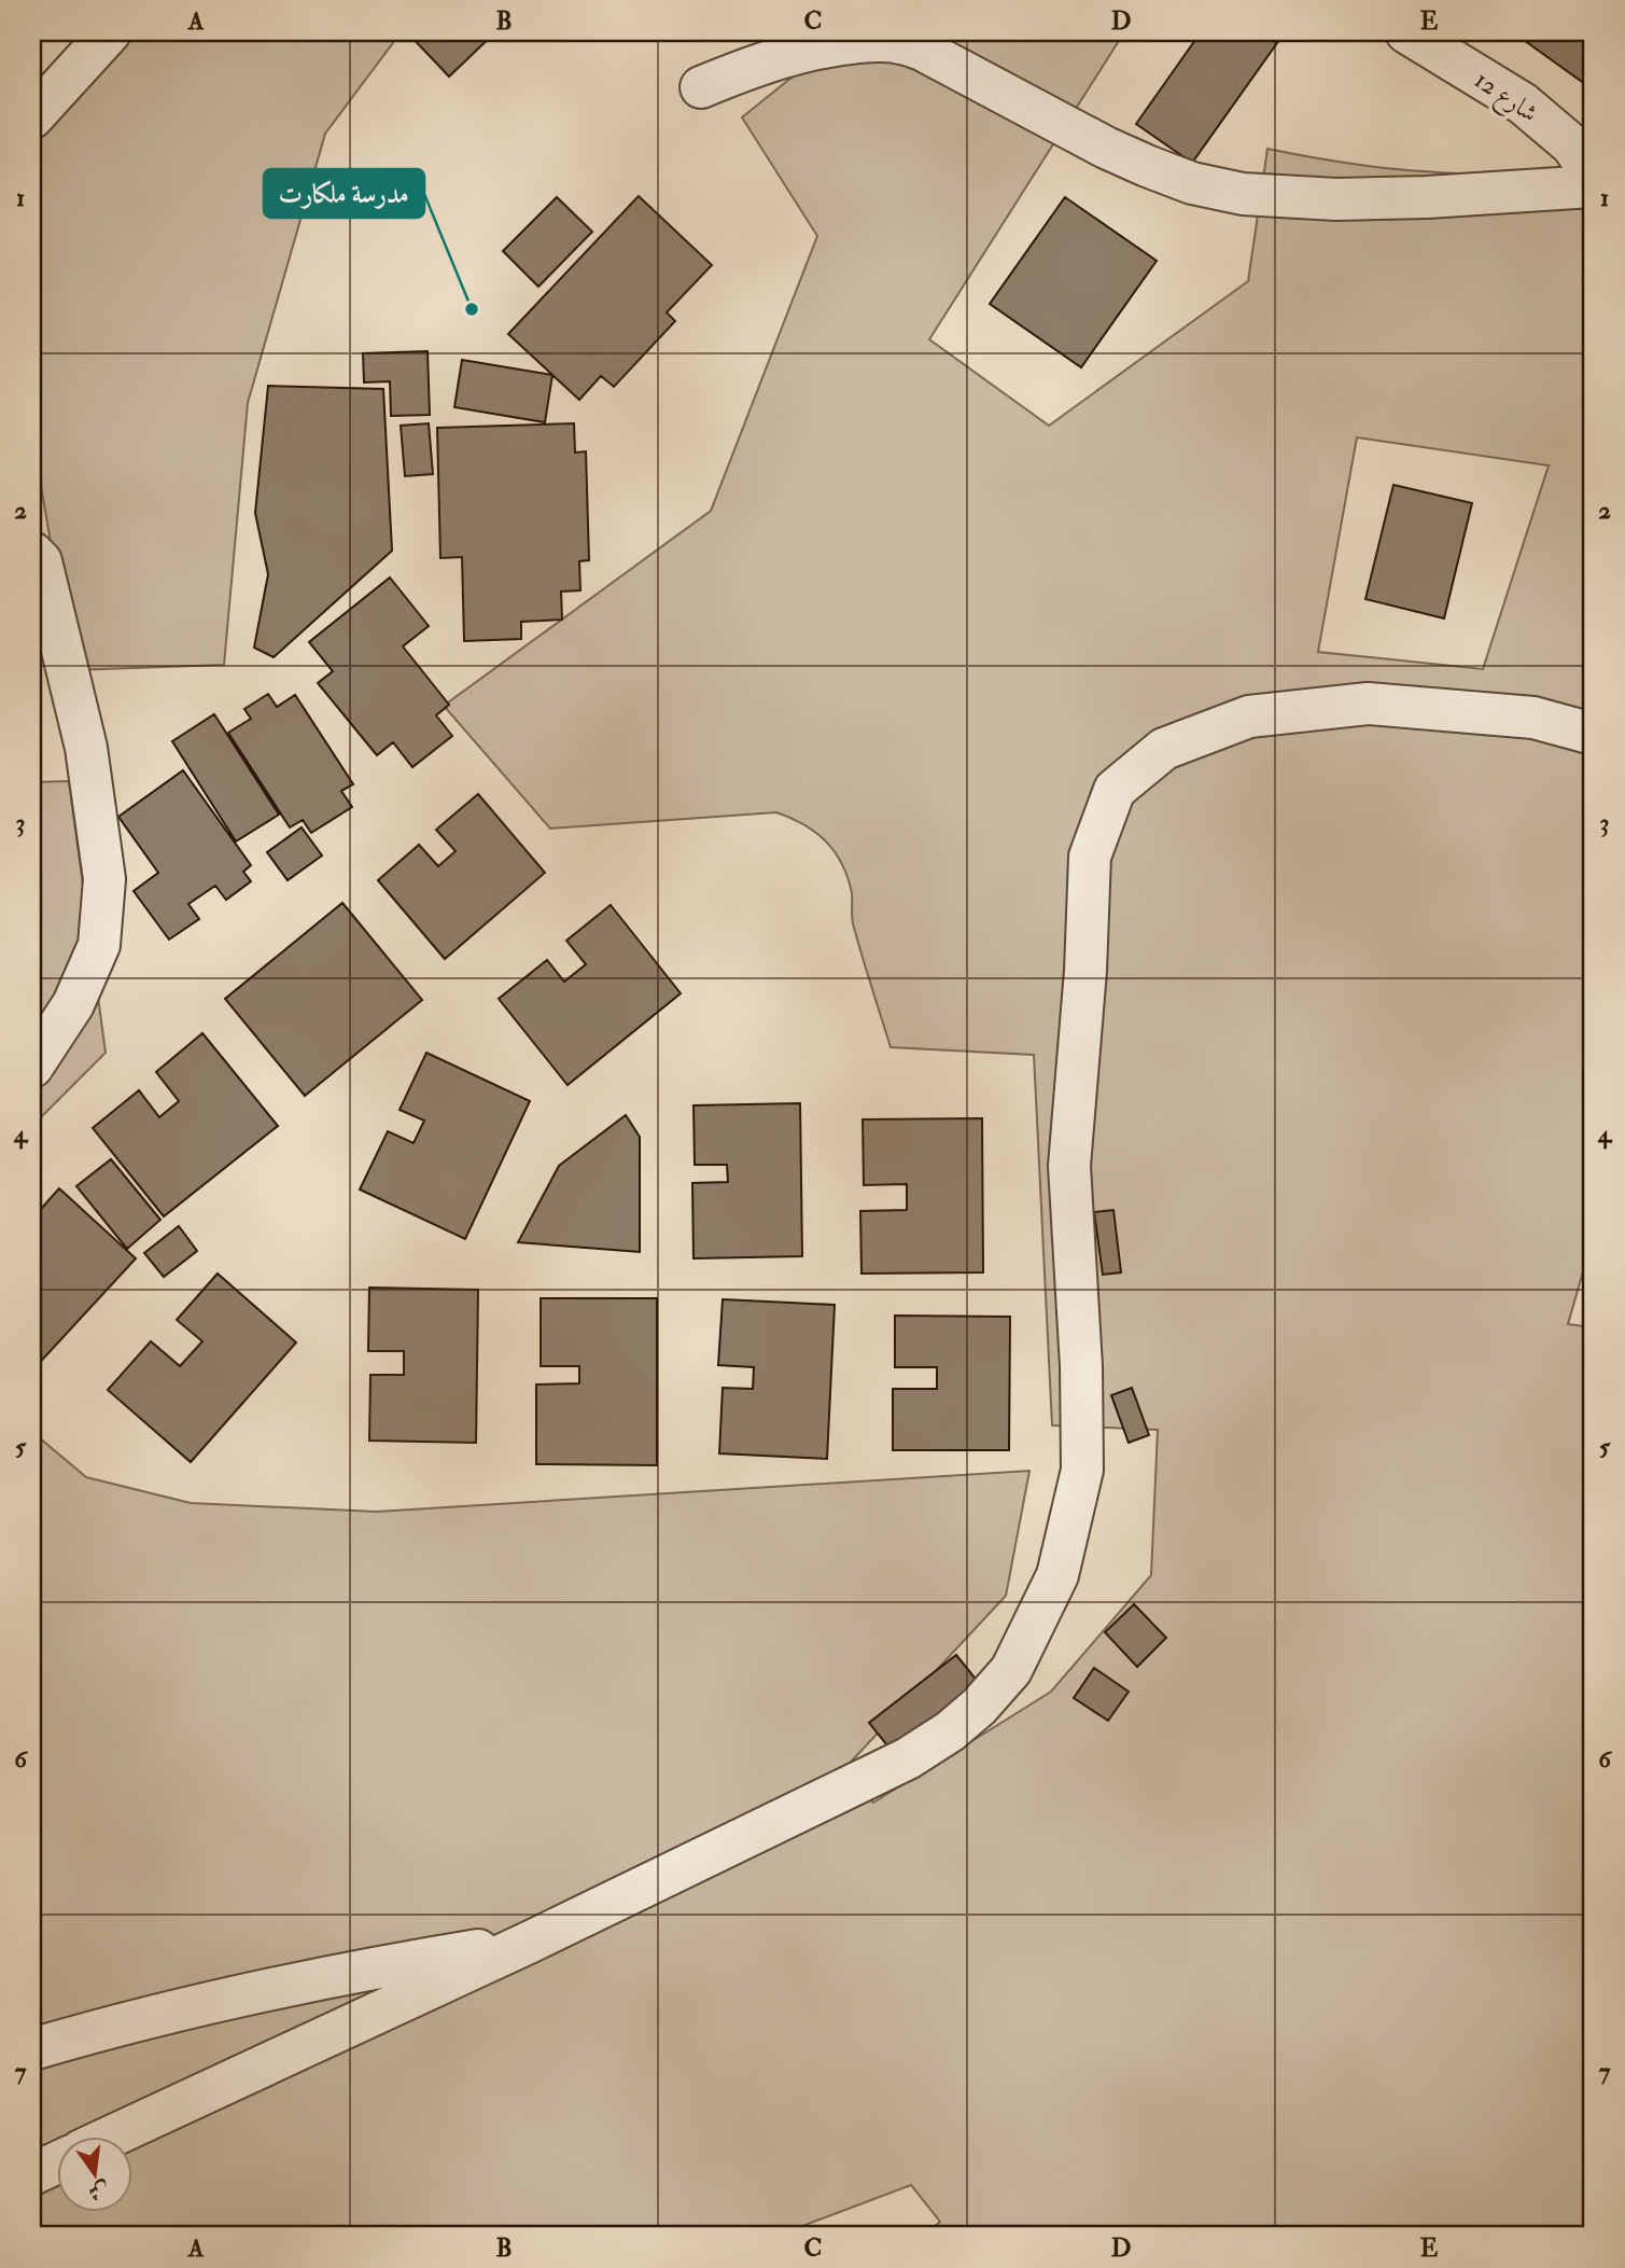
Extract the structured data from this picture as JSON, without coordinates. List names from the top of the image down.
{
  "streets": {
    "street": ["شارع 12"]
  },
  "places": ["مدرسة ملكارت"],
  "north": "bottom",
  "grid": {
    "columns": [
      "A",
      "B",
      "C",
      "D",
      "E"
    ],
    "rows": [
      "1",
      "2",
      "3",
      "4",
      "5",
      "6",
      "7"
    ]
  }
}
